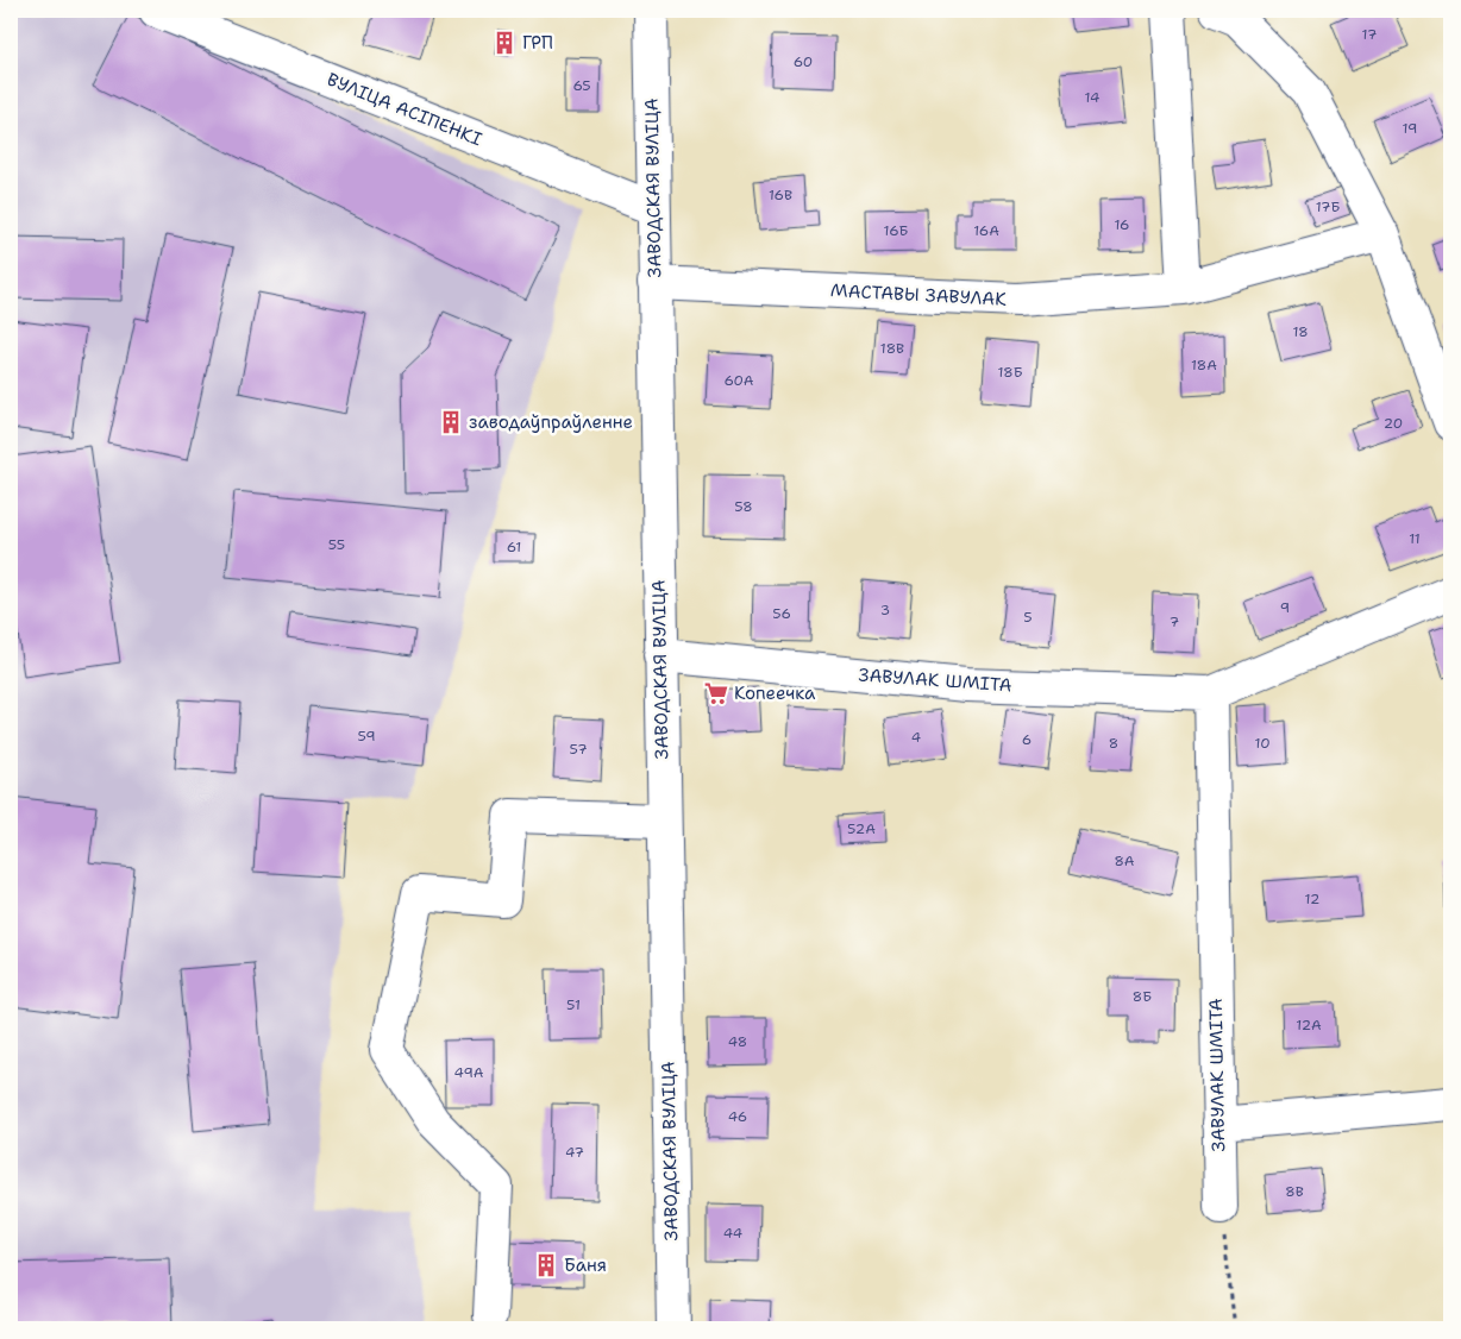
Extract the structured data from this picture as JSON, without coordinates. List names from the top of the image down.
{
  "streets": {
    "street": [
      "ВУЛІЦА АСІПЕНКІ",
      "ЗАВОДСКАЯ ВУЛІЦА",
      "МАСТАВЫ ЗАВУЛАК",
      "ЗАВУЛАК ШМІТА"
    ]
  },
  "crossings": [
    ["ВУЛІЦА АСІПЕНКІ", "ЗАВОДСКАЯ ВУЛІЦА"],
    ["ЗАВОДСКАЯ ВУЛІЦА", "МАСТАВЫ ЗАВУЛАК"],
    ["ЗАВОДСКАЯ ВУЛІЦА", "ЗАВУЛАК ШМІТА"]
  ],
  "places": {
    "building": ["ГРП", "заводаўпраўленне", "Баня"],
    "supermarket": ["Копеечка"]
  },
  "house_numbers": [
    "17",
    "60",
    "65",
    "14",
    "19",
    "16В",
    "17Б",
    "16",
    "16Б",
    "16А",
    "18",
    "18В",
    "18А",
    "18Б",
    "60А",
    "20",
    "58",
    "11",
    "55",
    "61",
    "9",
    "3",
    "56",
    "5",
    "7",
    "59",
    "4",
    "6",
    "8",
    "10",
    "57",
    "52А",
    "8А",
    "12",
    "8Б",
    "51",
    "12А",
    "48",
    "49А",
    "46",
    "47",
    "8В",
    "44"
  ]
}
